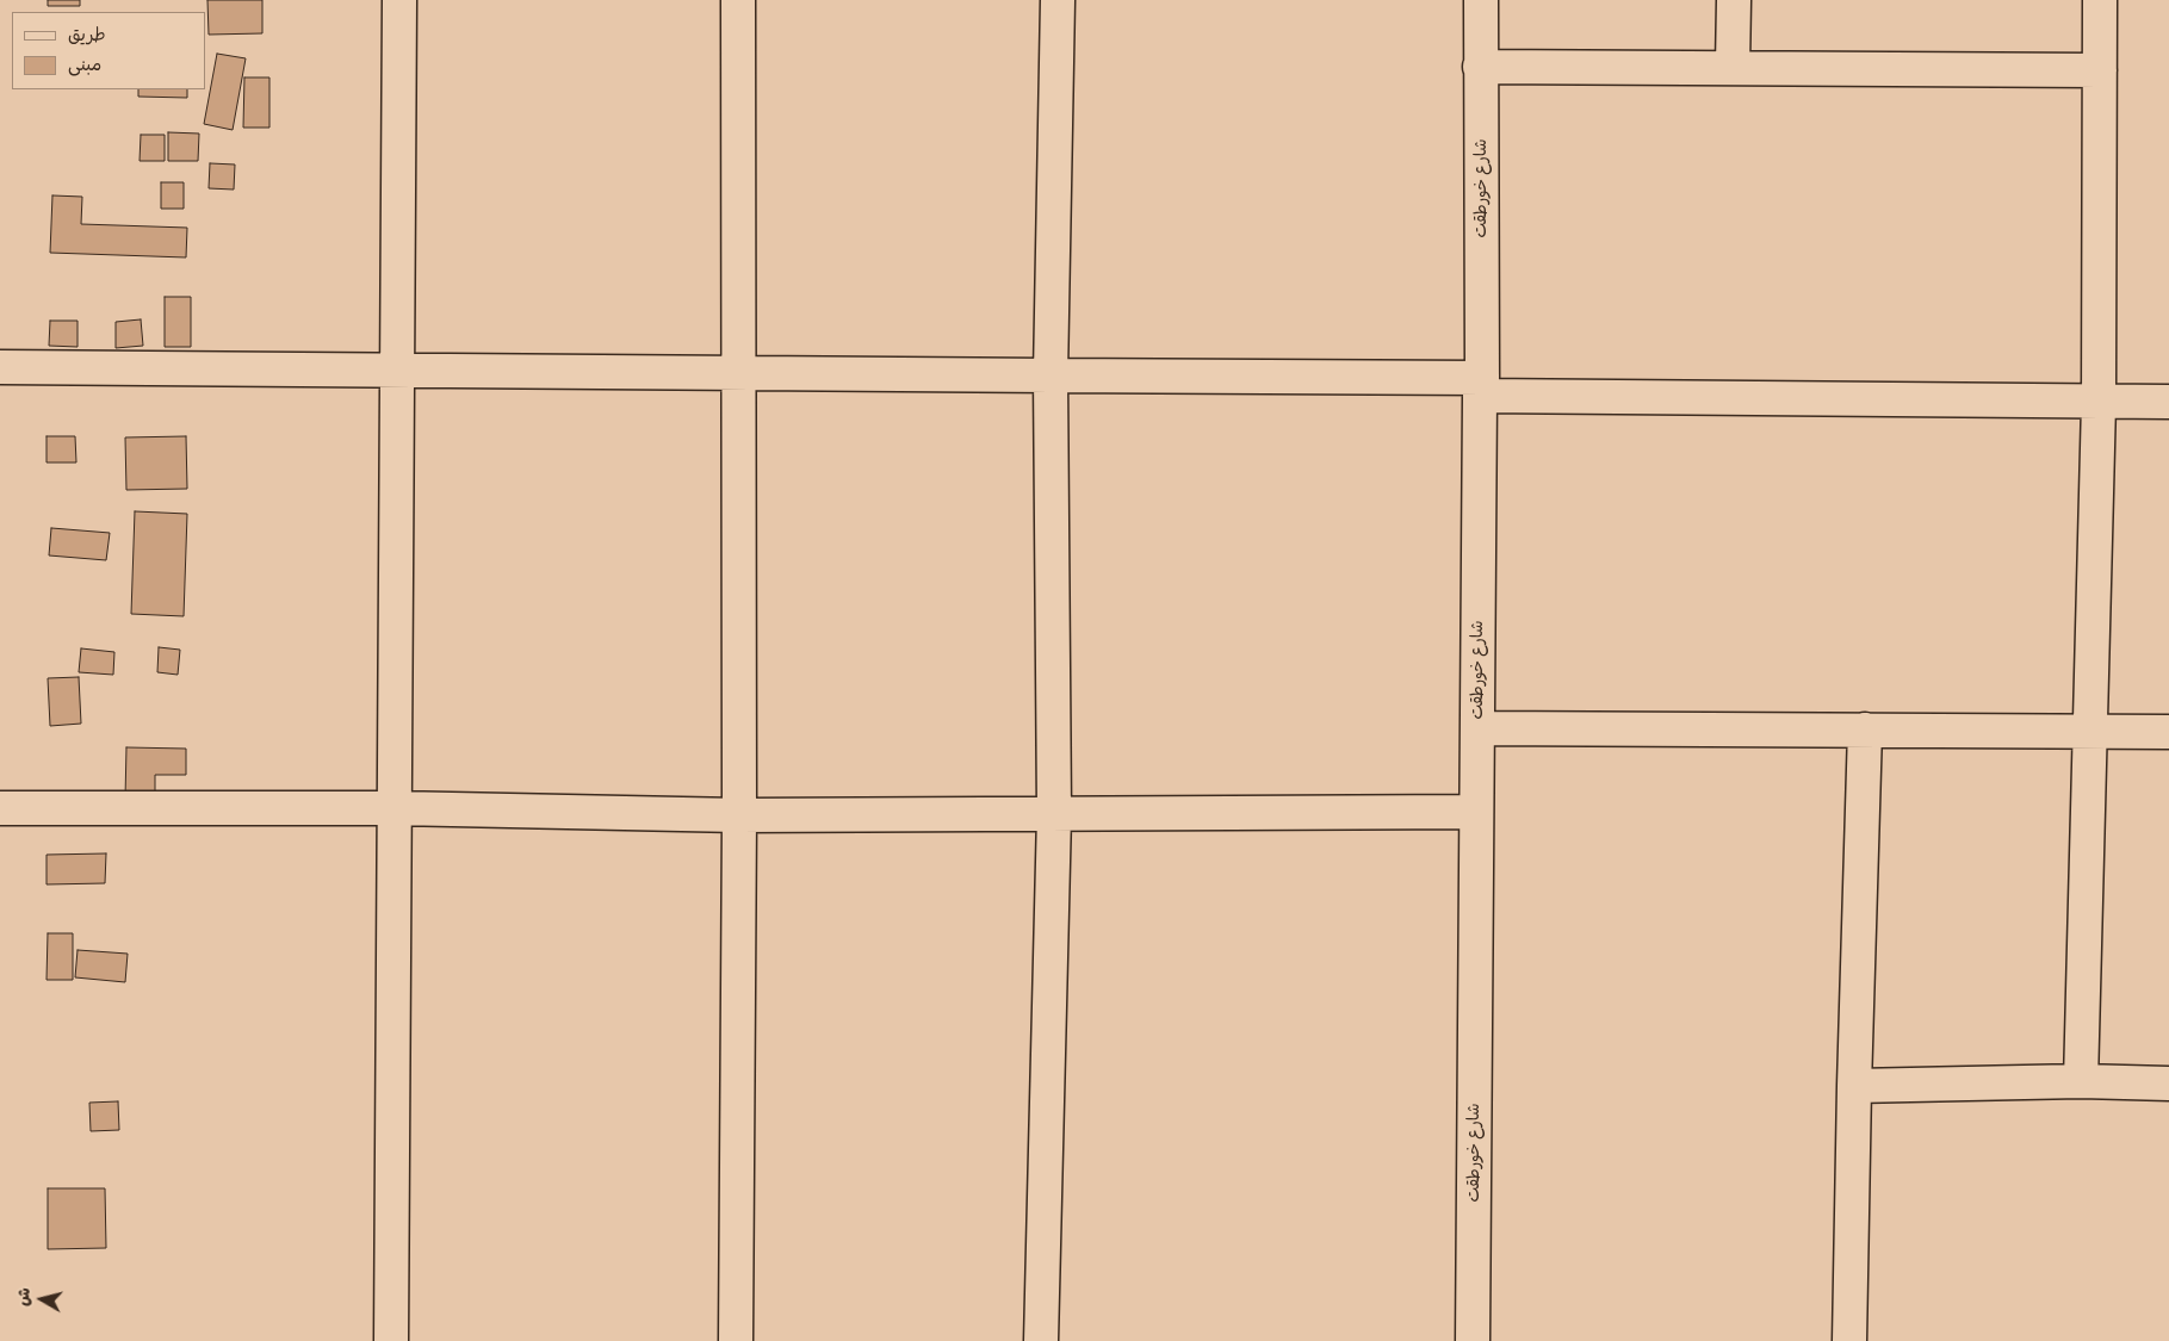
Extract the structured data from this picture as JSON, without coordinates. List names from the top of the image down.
{
  "streets": {
    "street": ["شارع خورطقت"]
  },
  "legend": ["طريق", "مبنى"],
  "north": "left"
}
